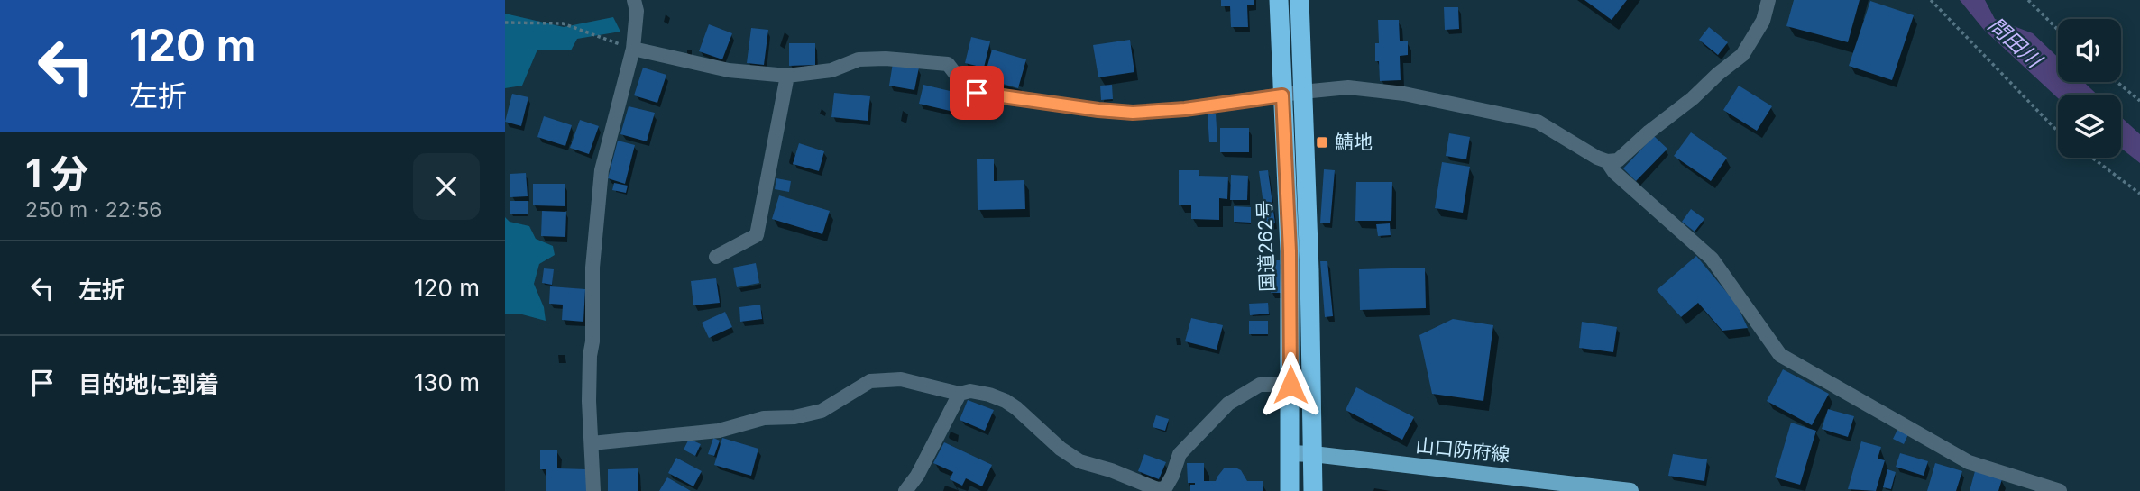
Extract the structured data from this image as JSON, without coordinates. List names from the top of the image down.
{
  "streets": {
    "highway": ["国道262号"],
    "main road": ["山口防府線"]
  },
  "crossings": [
    ["国道262号", "山口防府線"]
  ],
  "water": ["問田川"],
  "places": {
    "transit": ["鯖地"]
  },
  "page": {
    "turn": ["120 m", "左折"],
    "heading": ["1 分", "250 m · 22:56"],
    "list": [
      {
        "name": "左折",
        "value": "120 m"
      },
      {
        "name": "目的地に到着",
        "value": "130 m"
      }
    ]
  }
}
